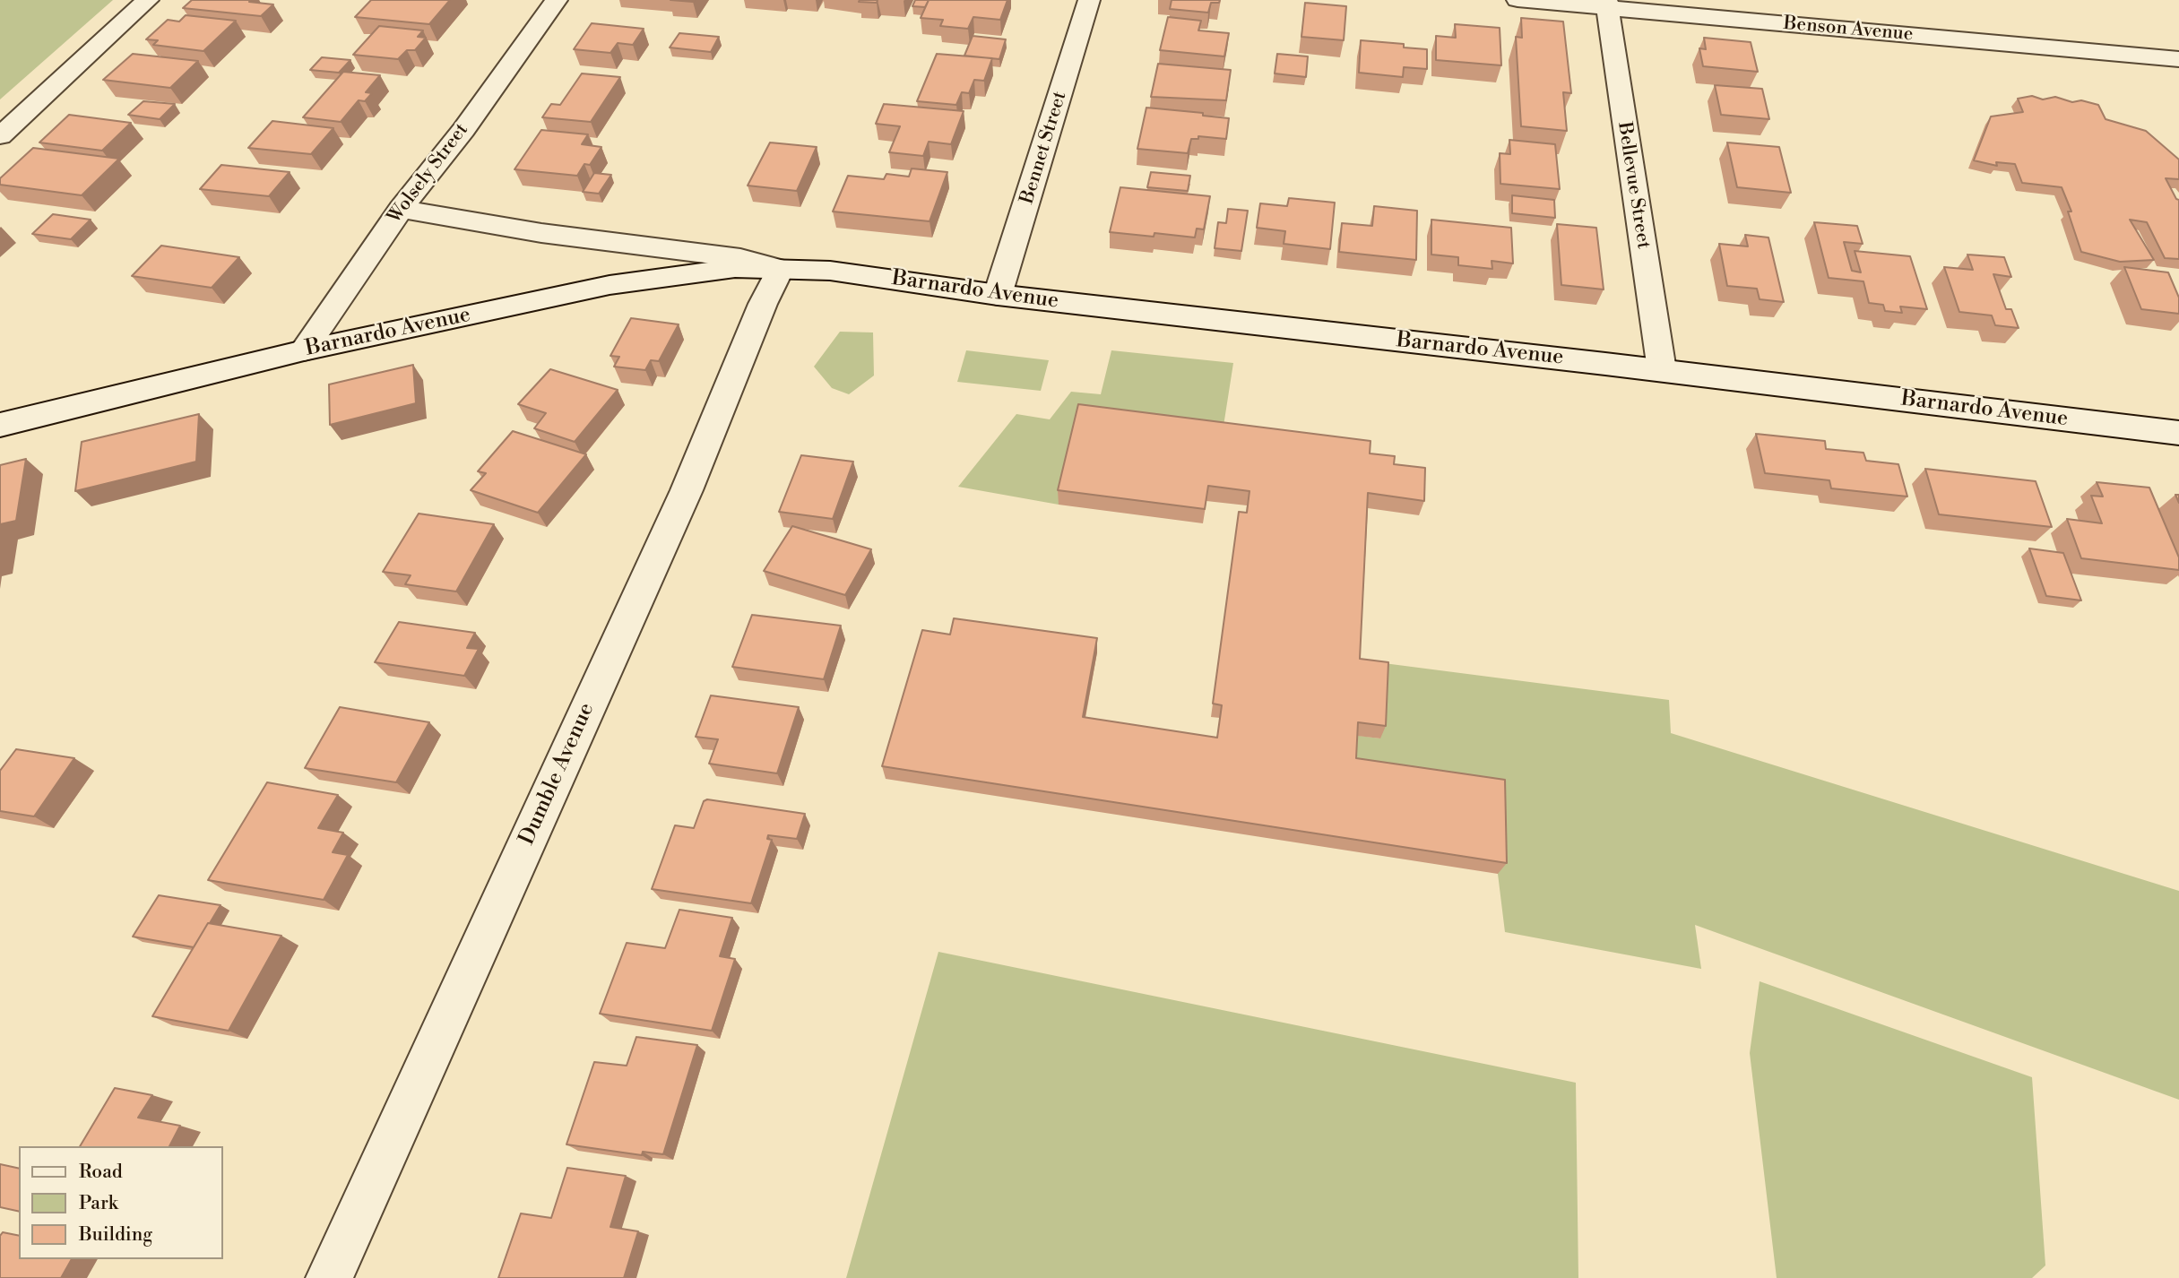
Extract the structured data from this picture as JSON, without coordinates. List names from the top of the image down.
{
  "streets": {
    "street": [
      "Benson Avenue",
      "Bennet Street",
      "Wolsely Street",
      "Bellevue Street",
      "Barnardo Avenue",
      "Dumble Avenue"
    ]
  },
  "crossings": [
    ["Benson Avenue", "Bellevue Street"],
    ["Bennet Street", "Barnardo Avenue"],
    ["Wolsely Street", "Barnardo Avenue"],
    ["Bellevue Street", "Barnardo Avenue"],
    ["Barnardo Avenue", "Dumble Avenue"]
  ],
  "legend": ["Road", "Park", "Building"]
}
